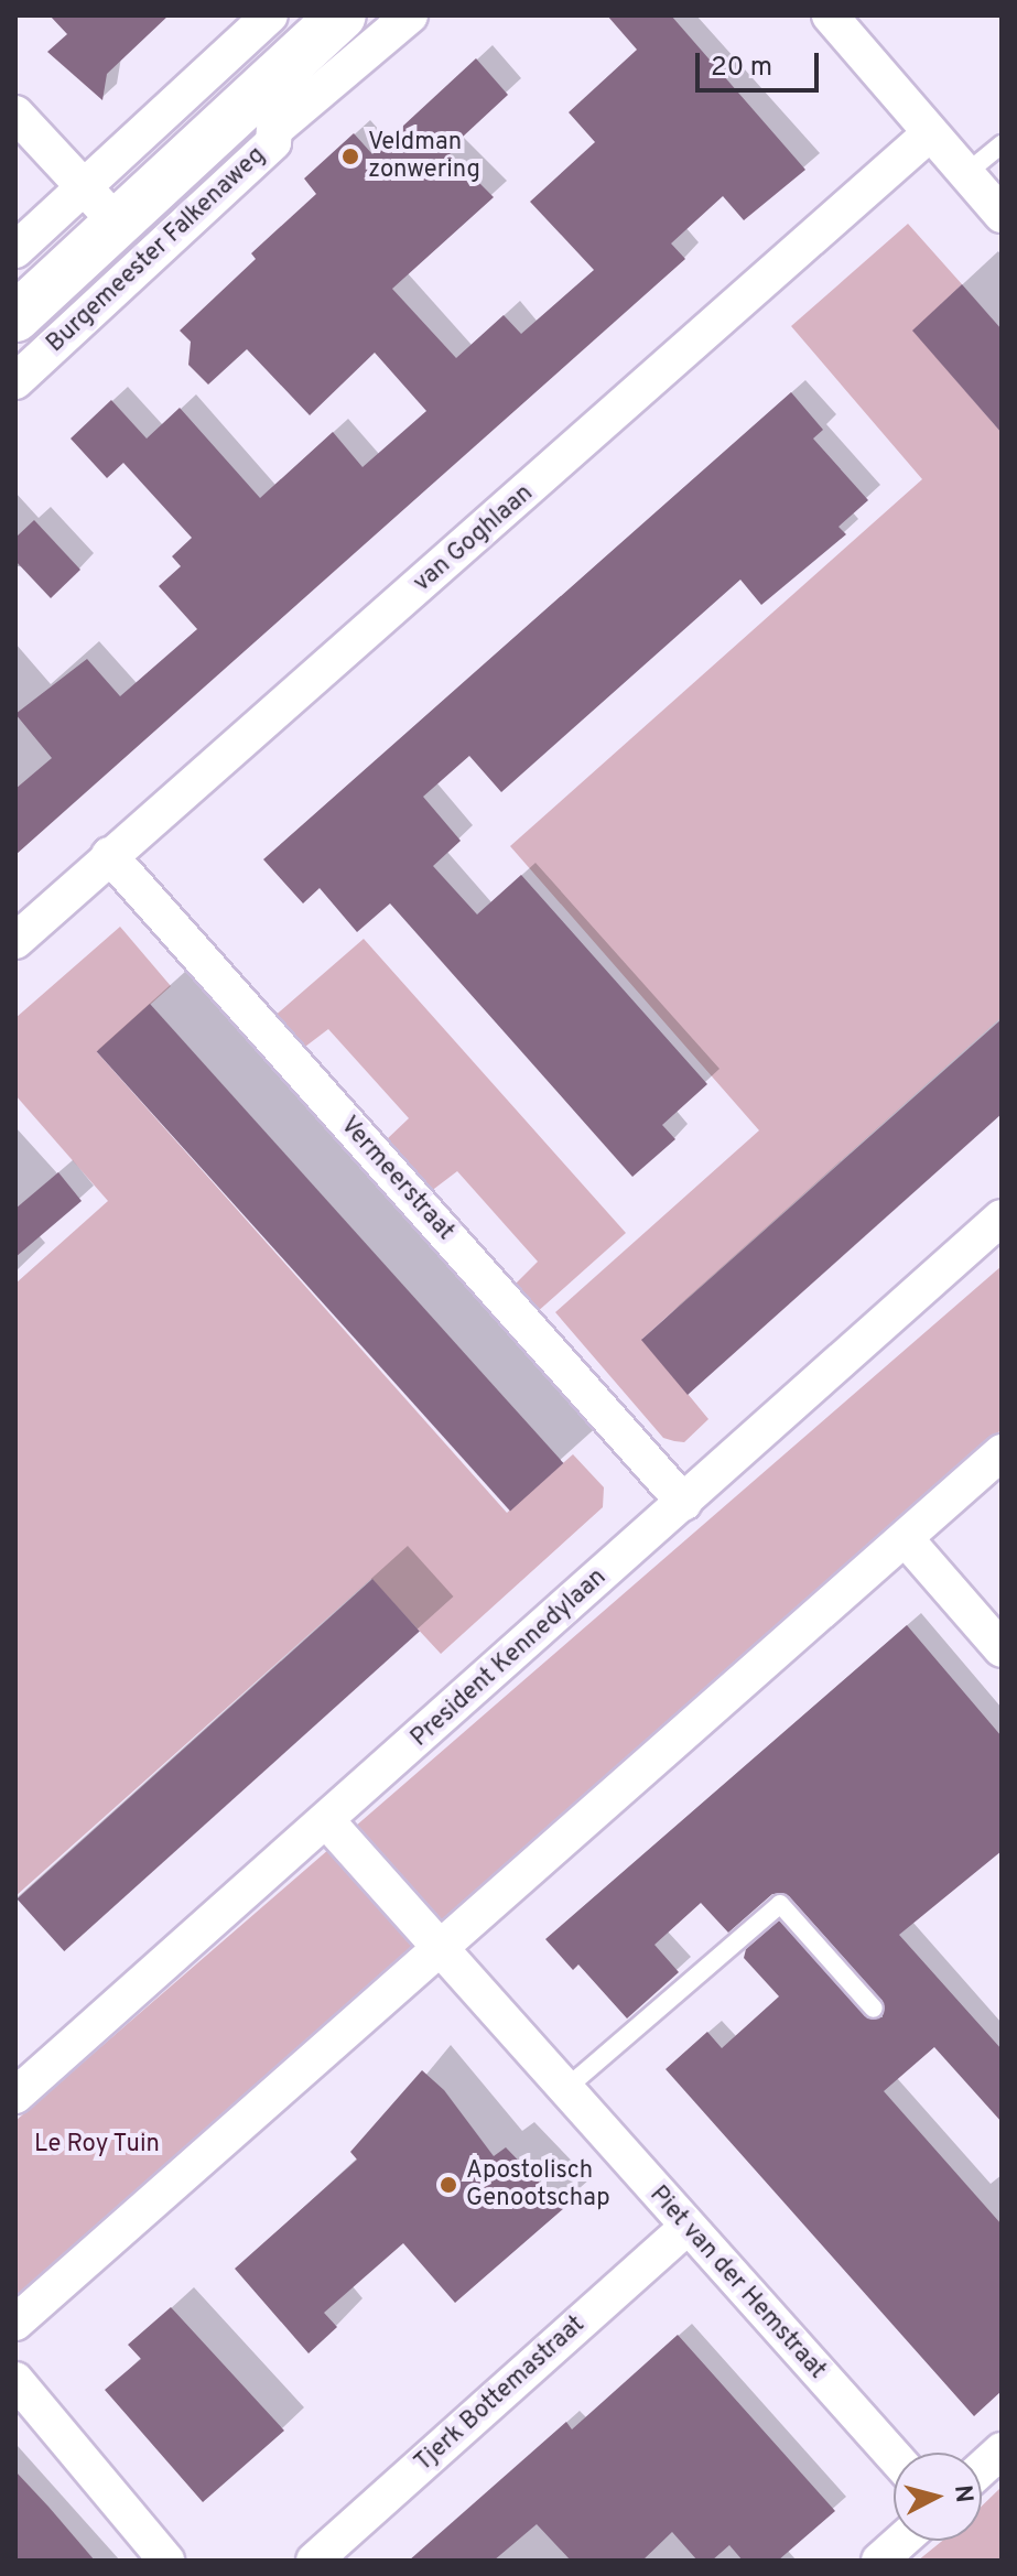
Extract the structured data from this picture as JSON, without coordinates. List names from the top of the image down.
{
  "streets": {
    "street": [
      "Burgemeester Falkenaweg",
      "van Goghlaan",
      "Vermeerstraat",
      "President Kennedylaan",
      "Piet van der Hemstraat",
      "Tjerk Bottemastraat"
    ]
  },
  "crossings": [
    ["van Goghlaan", "Vermeerstraat"],
    ["Vermeerstraat", "President Kennedylaan"],
    ["President Kennedylaan", "Piet van der Hemstraat"],
    ["Piet van der Hemstraat", "Tjerk Bottemastraat"]
  ],
  "parks": ["Le Roy Tuin"],
  "places": ["Veldman zonwering", "Apostolisch Genootschap"],
  "scale_bar": "20 m",
  "north": "right"
}
